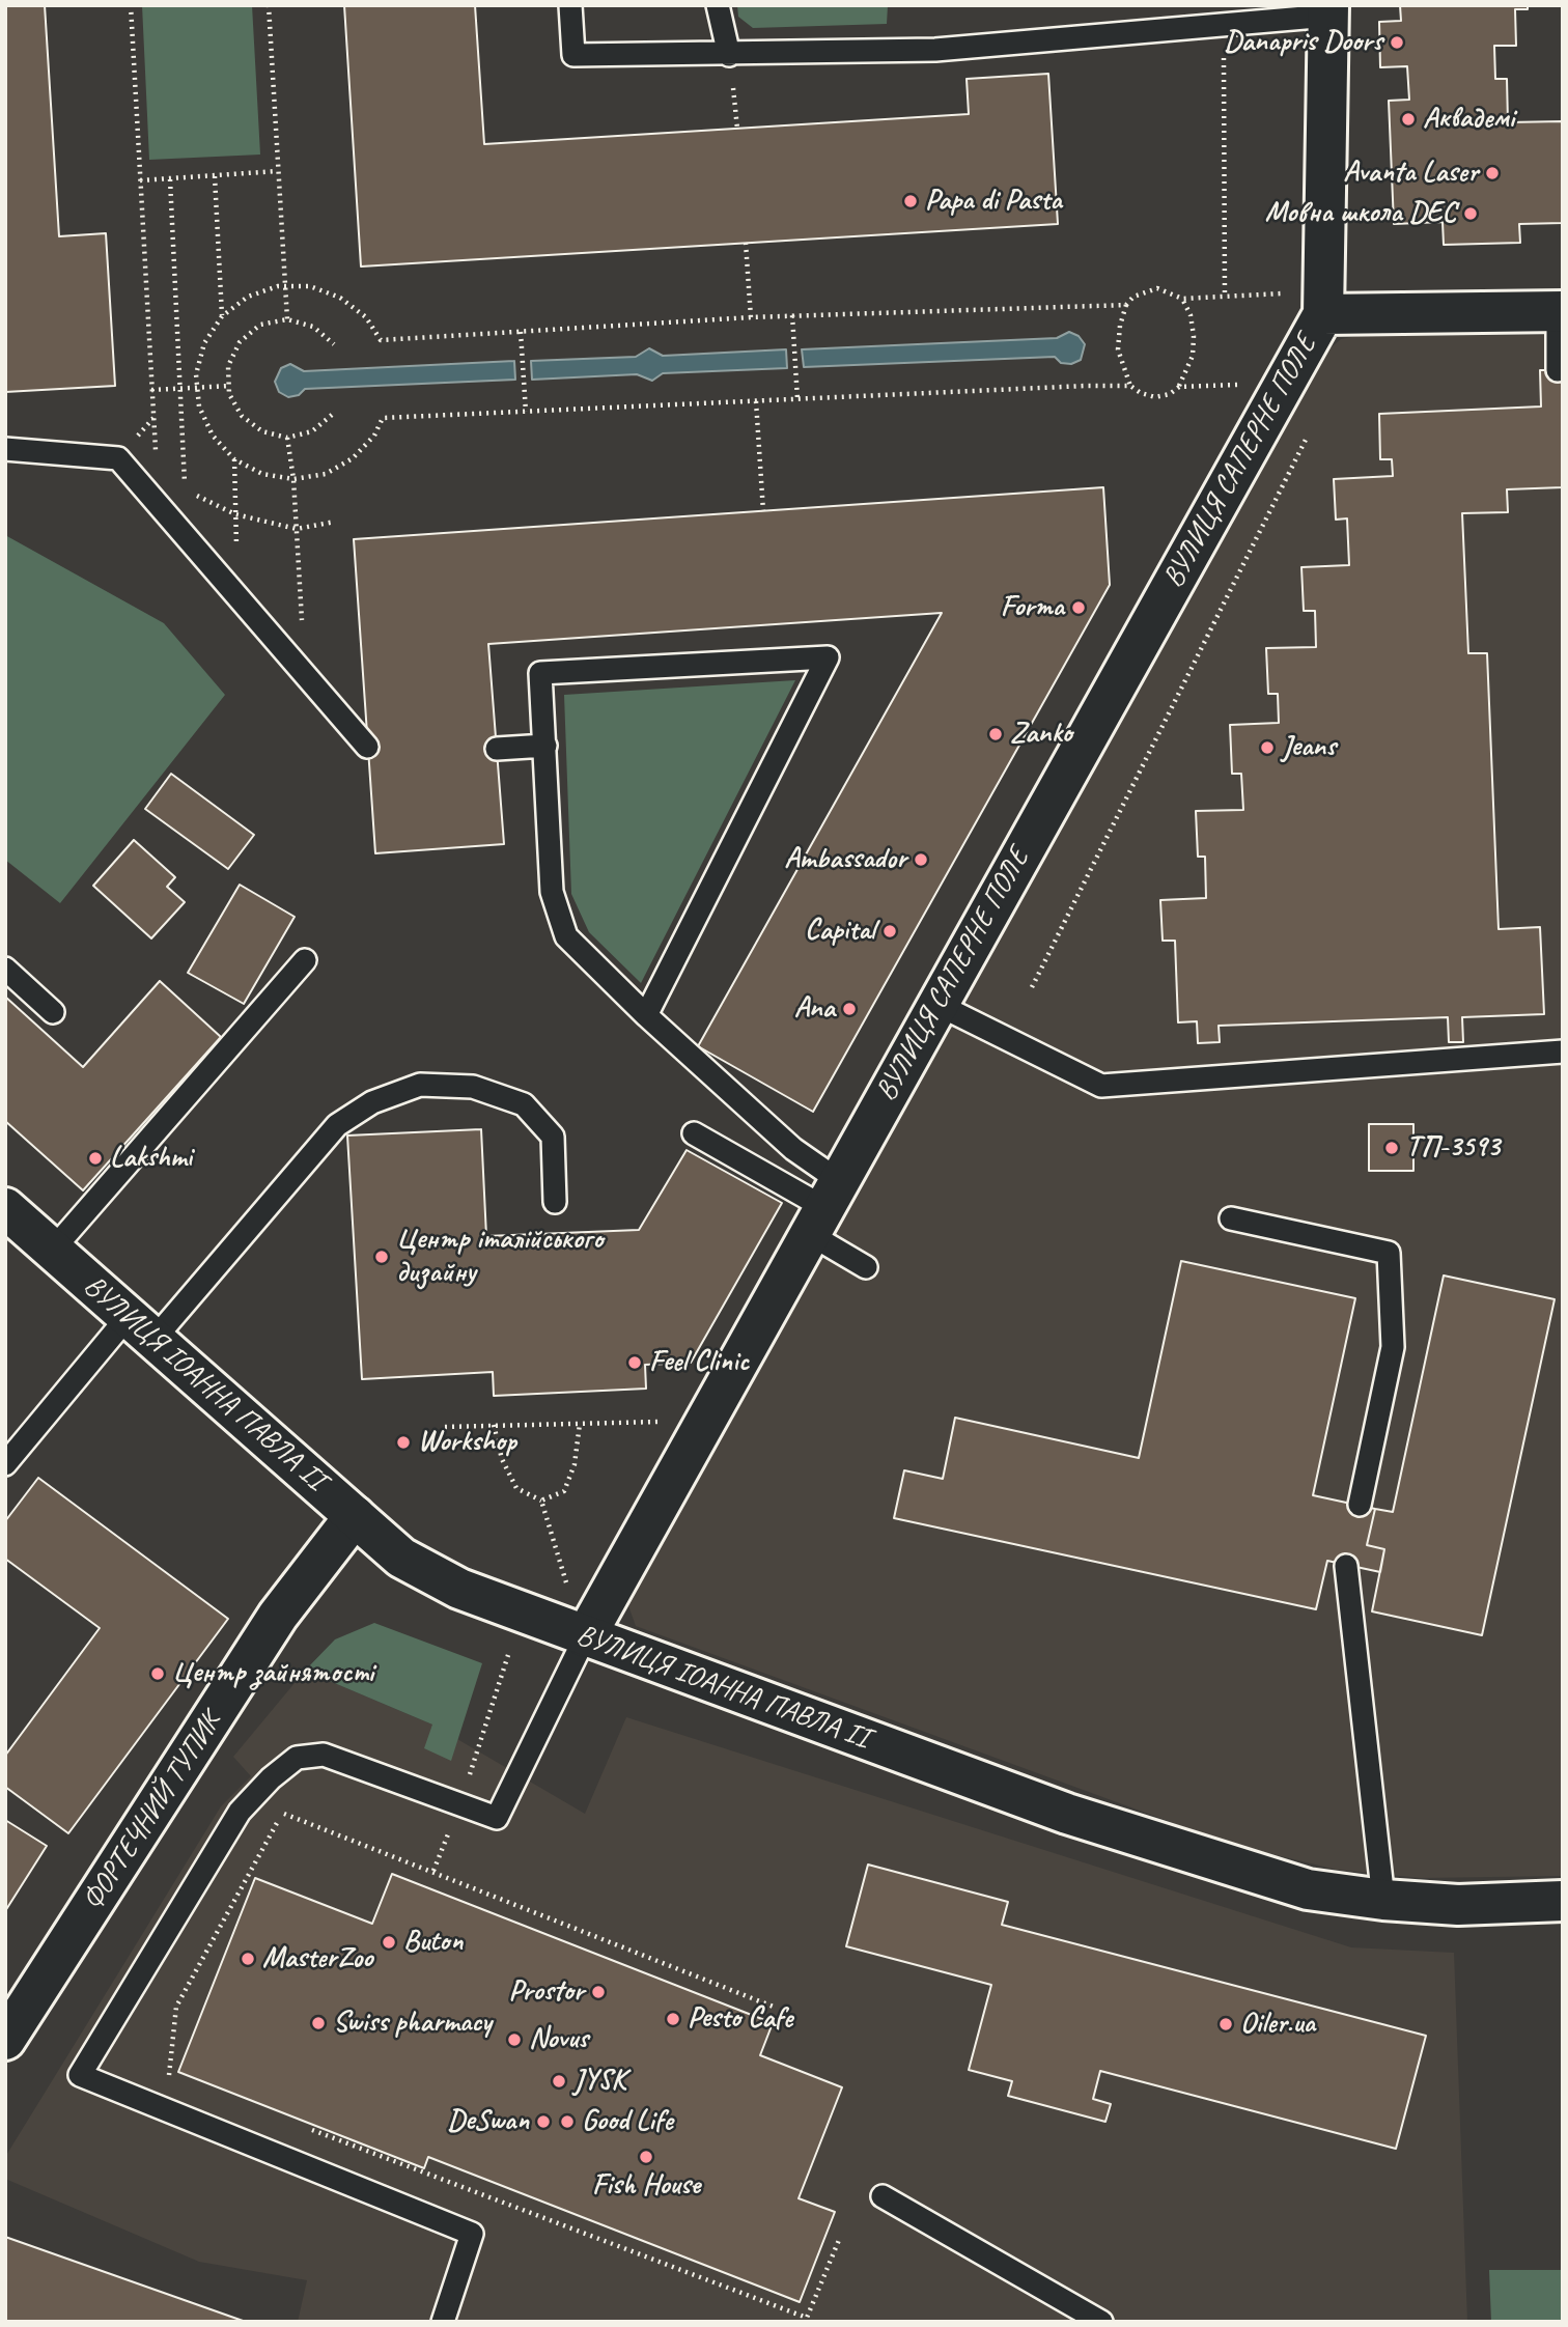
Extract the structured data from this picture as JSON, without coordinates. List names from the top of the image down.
{
  "streets": {
    "street": ["ВУЛИЦЯ САПЕРНЕ ПОЛЕ", "ВУЛИЦЯ ІОАННА ПАВЛА II", "ФОРТЕЧНИЙ ТУПИК"]
  },
  "crossings": [
    ["ВУЛИЦЯ САПЕРНЕ ПОЛЕ", "ВУЛИЦЯ ІОАННА ПАВЛА II"],
    ["ВУЛИЦЯ ІОАННА ПАВЛА II", "ФОРТЕЧНИЙ ТУПИК"]
  ],
  "places": [
    "Danapris Doors",
    "Аквадемі",
    "Avanta Laser",
    "Papa di Pasta",
    "Мовна школа DEC",
    "Forma",
    "Zanko",
    "Jeans",
    "Ambassador",
    "Capital",
    "Ana",
    "ТП-3593",
    "Lakshmi",
    "Центр італійського дизайну",
    "Feel Clinic",
    "Workshop",
    "Центр зайнятості",
    "Buton",
    "MasterZoo",
    "Prostor",
    "Pesto Cafe",
    "Swiss pharmacy",
    "Oiler.ua",
    "Novus",
    "JYSK",
    "DeSwan",
    "Good Life",
    "Fish House"
  ]
}
